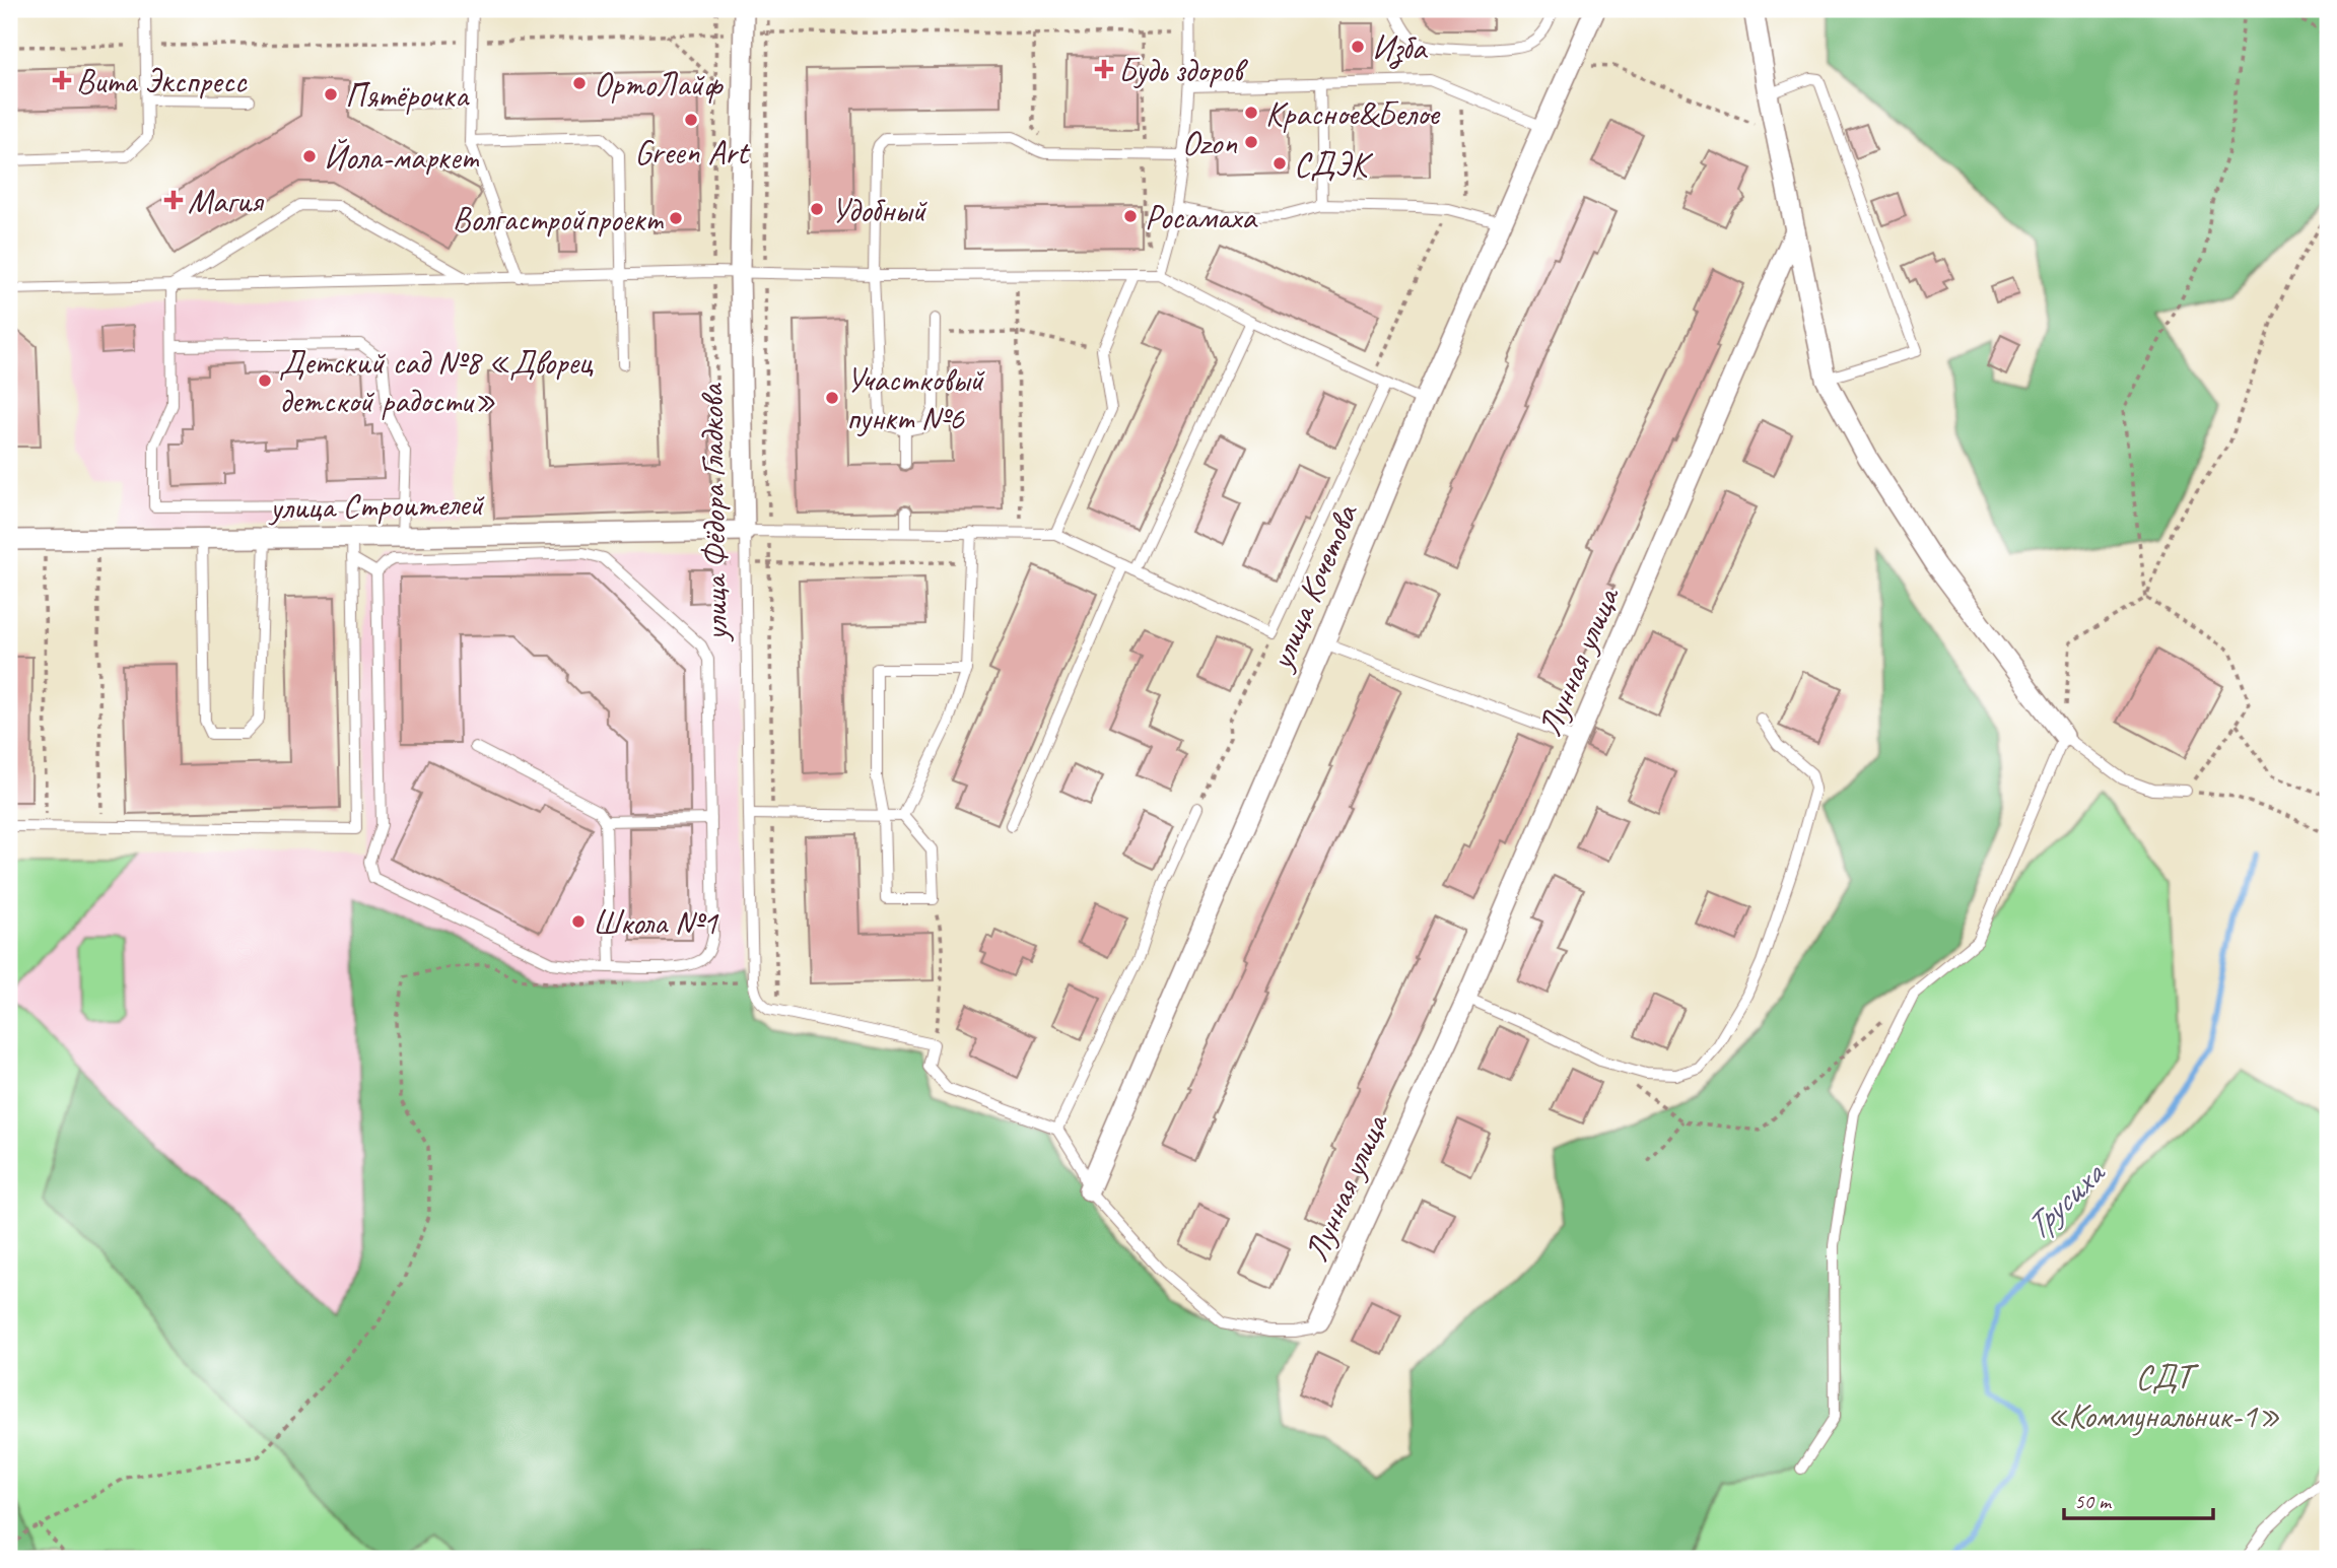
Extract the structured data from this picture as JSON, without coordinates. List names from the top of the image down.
{
  "streets": {
    "street": [
      "улица Строителей",
      "улица Фёдора Гладкова",
      "улица Кочетова",
      "Лунная улица"
    ]
  },
  "crossings": [
    ["улица Строителей", "улица Фёдора Гладкова"]
  ],
  "water": ["Трусиха"],
  "parks": ["СДТ «Коммунальник-1»"],
  "places": {
    "other": [
      "Изба",
      "ОртоЛайф",
      "Пятёрочка",
      "Красное&Белое",
      "Green Art",
      "Ozon",
      "Йола-маркет",
      "СДЭК",
      "Удобный",
      "Росамаха",
      "Волгастройпроект",
      "Детский сад №8 «Дворец детской радости»",
      "Участковый пункт №6",
      "Школа №1"
    ],
    "health": ["Будь здоров", "Вита Экспресс", "Магия"]
  },
  "scale_bar": "50 m"
}
